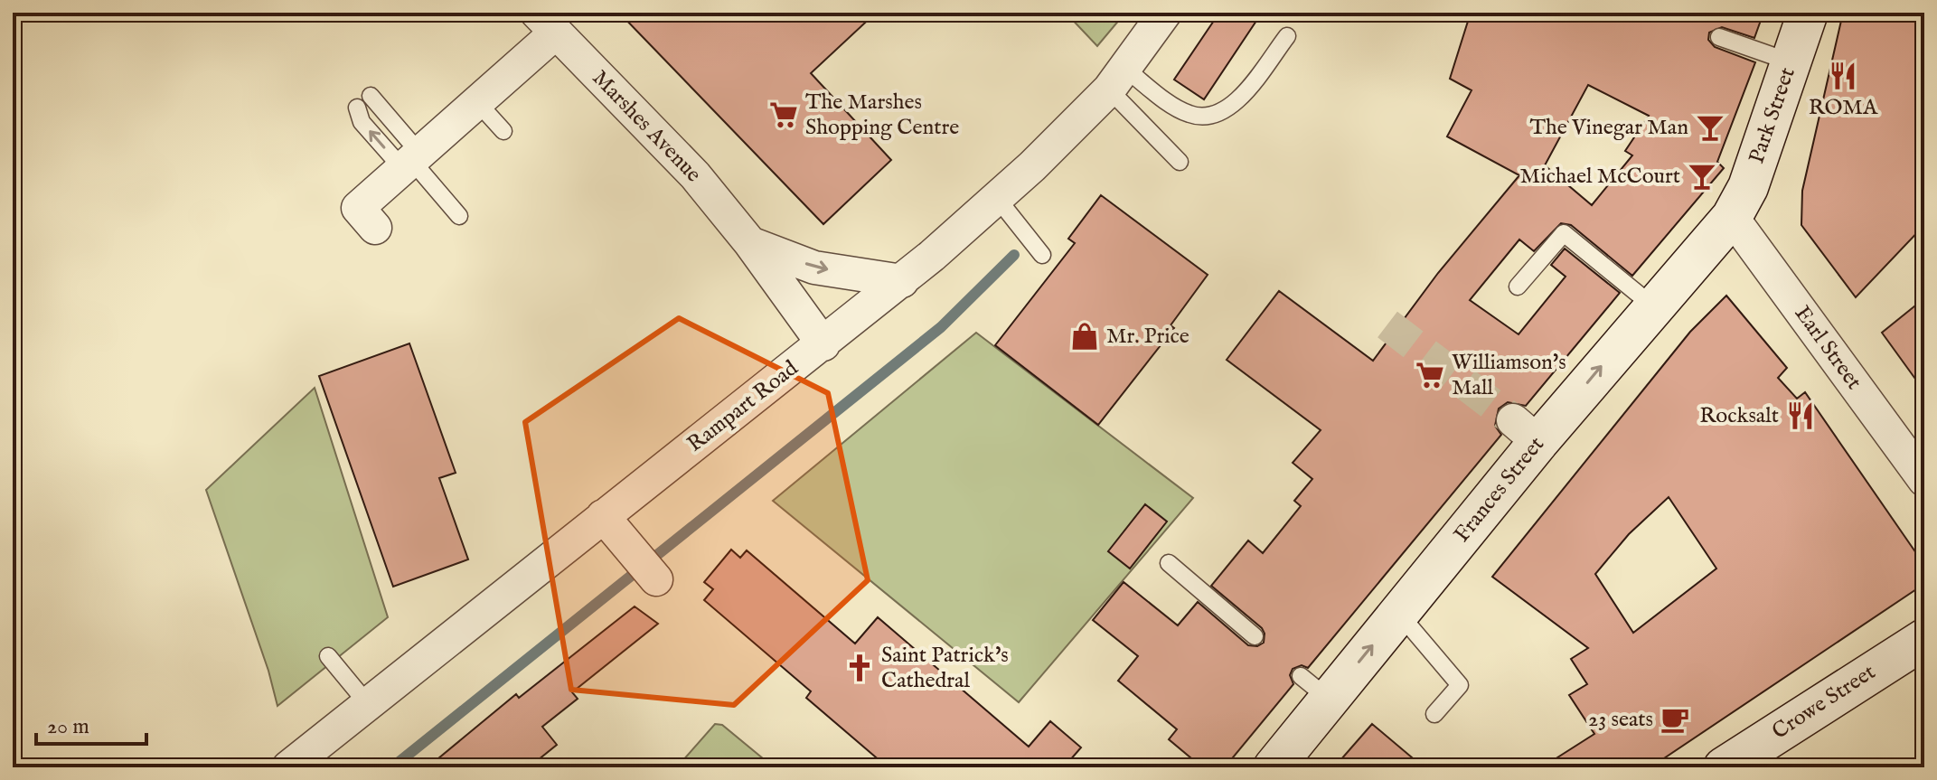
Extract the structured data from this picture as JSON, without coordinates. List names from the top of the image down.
{
  "streets": {
    "main road": ["Park Street", "Frances Street", "Crowe Street"],
    "street": ["Marshes Avenue", "Earl Street", "Rampart Road"]
  },
  "crossings": [
    ["Park Street", "Earl Street"],
    ["Park Street", "Frances Street"],
    ["Marshes Avenue", "Rampart Road"],
    ["Earl Street", "Frances Street"]
  ],
  "one_way": ["Frances Street"],
  "places": {
    "restaurant": ["ROMA", "Rocksalt"],
    "supermarket": ["The Marshes Shopping Centre", "Williamson's Mall"],
    "bar": ["The Vinegar Man", "Michael McCourt"],
    "shop": ["Mr. Price"],
    "church": ["Saint Patrick's Cathedral"],
    "cafe": ["23 seats"]
  },
  "scale_bar": "20 m"
}
